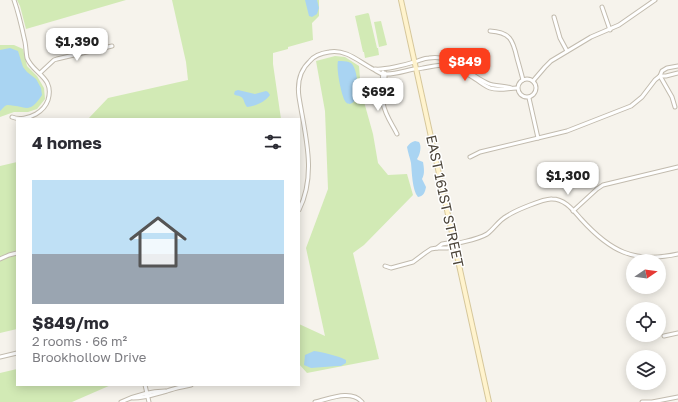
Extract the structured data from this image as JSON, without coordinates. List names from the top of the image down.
{
  "streets": {
    "street": ["EAST 161ST STREET"]
  },
  "north": "right",
  "page": {
    "price": [
      "$1,390",
      "$849",
      "$692",
      "$1,300"
    ],
    "heading": "4 homes",
    "list": [
      {
        "name": "$849/mo",
        "note": "2 rooms · 66 m² · Brookhollow Drive"
      }
    ]
  }
}
